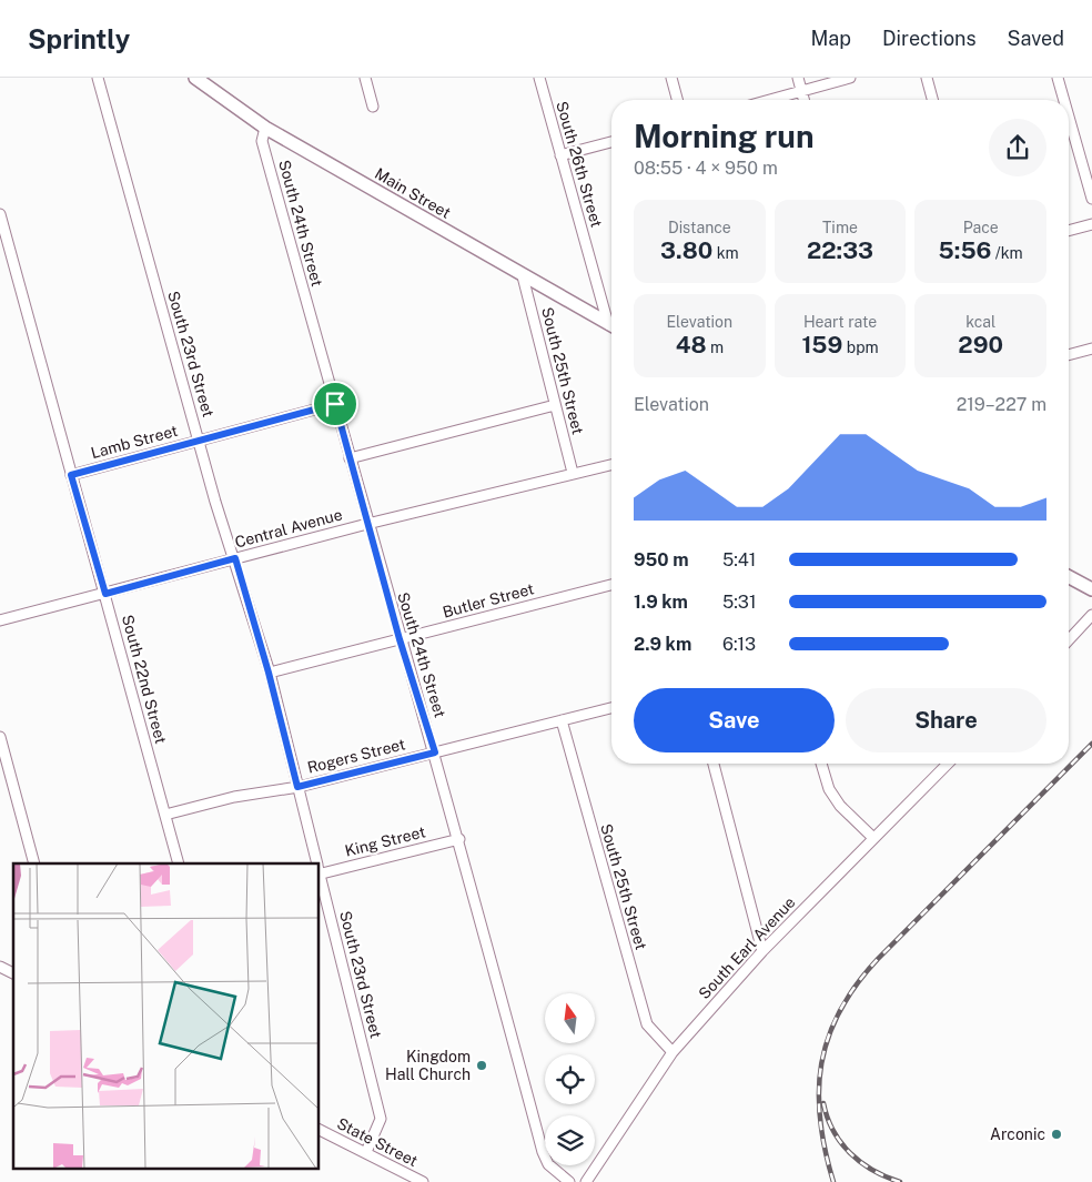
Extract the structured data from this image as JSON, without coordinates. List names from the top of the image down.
{
  "streets": {
    "main road": ["Main Street"],
    "street": [
      "South 26th Street",
      "South 24th Street",
      "South 23rd Street",
      "South 25th Street",
      "Lamb Street",
      "Central Avenue",
      "Butler Street",
      "South 22nd Street",
      "Rogers Street",
      "King Street",
      "South Earl Avenue",
      "State Street"
    ]
  },
  "crossings": [
    ["Main Street", "South 24th Street"],
    ["Main Street", "South 25th Street"],
    ["South 24th Street", "Lamb Street"],
    ["South 24th Street", "Central Avenue"],
    ["South 24th Street", "Butler Street"],
    ["South 24th Street", "Rogers Street"],
    ["South 24th Street", "King Street"],
    ["South 23rd Street", "Lamb Street"],
    ["South 23rd Street", "Central Avenue"],
    ["South 23rd Street", "Butler Street"],
    ["South 23rd Street", "Rogers Street"],
    ["South 23rd Street", "State Street"],
    ["South 25th Street", "Central Avenue"],
    ["South 25th Street", "Rogers Street"],
    ["South 25th Street", "South Earl Avenue"],
    ["Lamb Street", "South 22nd Street"],
    ["Central Avenue", "South 22nd Street"],
    ["South 22nd Street", "Rogers Street"]
  ],
  "places": ["Kingdom Hall Church", "Arconic"],
  "north": "top",
  "page": {
    "header": "Sprintly",
    "nav": ["Map", "Directions", "Saved"],
    "heading": ["Morning run", "08:55 · 4 × 950 m"],
    "stats": [
      ["Distance", "3.80 km"],
      ["Time", "22:33"],
      ["Pace", "5:56 /km"],
      ["Elevation", "48 m"],
      ["Heart rate", "159 bpm"],
      ["kcal", "290"]
    ],
    "chart": ["Elevation", "219–227 m"],
    "list": [
      {
        "name": "950 m",
        "note": "5:41"
      },
      {
        "name": "1.9 km",
        "note": "5:31"
      },
      {
        "name": "2.9 km",
        "note": "6:13"
      }
    ],
    "buttons": ["Save", "Share"]
  }
}
